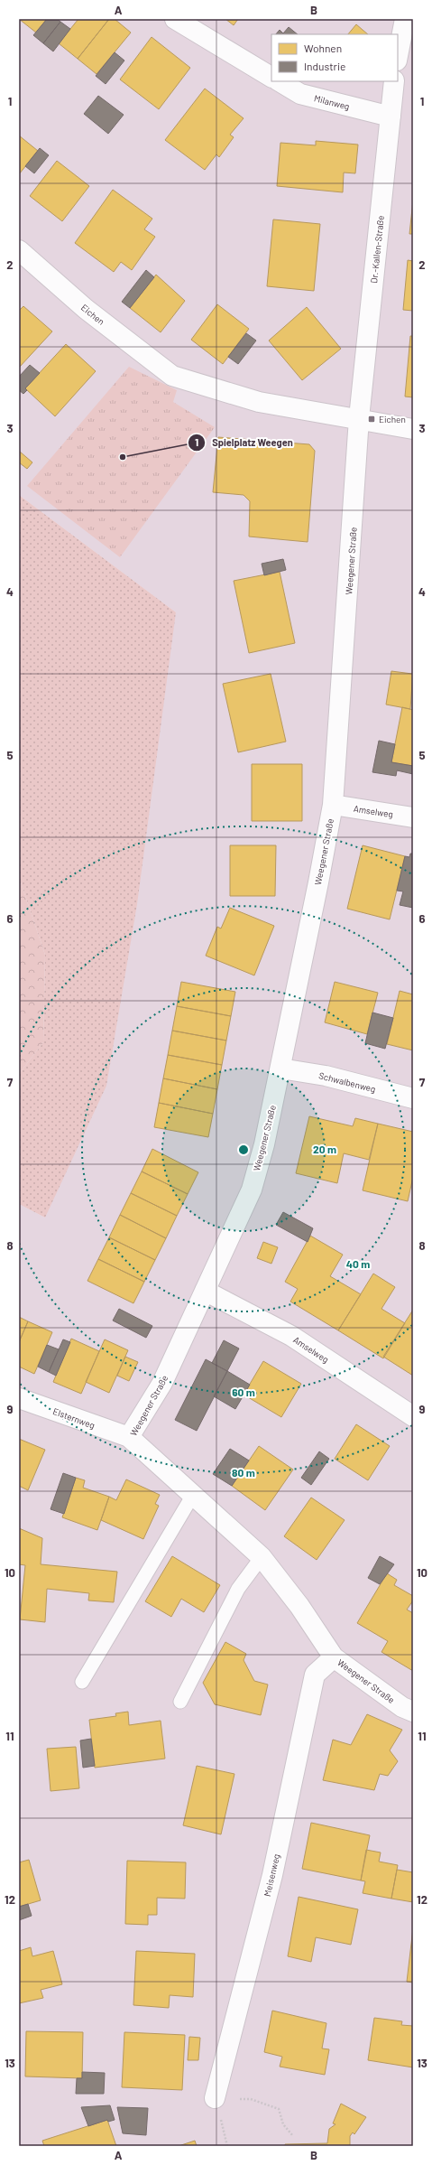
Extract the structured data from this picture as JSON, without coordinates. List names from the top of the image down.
{
  "streets": {
    "street": [
      "Milanweg",
      "Dr.-Kallen-Straße",
      "Eichen",
      "Weegener Straße",
      "Amselweg",
      "Schwalbenweg",
      "Elsternweg",
      "Meisenweg"
    ]
  },
  "crossings": [
    ["Milanweg", "Dr.-Kallen-Straße"],
    ["Dr.-Kallen-Straße", "Eichen"],
    ["Dr.-Kallen-Straße", "Weegener Straße"],
    ["Eichen", "Weegener Straße"],
    ["Weegener Straße", "Amselweg"],
    ["Weegener Straße", "Schwalbenweg"],
    ["Weegener Straße", "Elsternweg"],
    ["Weegener Straße", "Meisenweg"]
  ],
  "places": {
    "transit": ["Eichen"],
    "other": ["Spielplatz Weegen"]
  },
  "legend": ["Wohnen", "Industrie"],
  "grid": {
    "columns": ["A", "B"],
    "rows": [
      "1",
      "2",
      "3",
      "4",
      "5",
      "6",
      "7",
      "8",
      "9",
      "10",
      "11",
      "12",
      "13"
    ]
  },
  "rings": [
    "20 m",
    "40 m",
    "60 m",
    "80 m"
  ]
}
